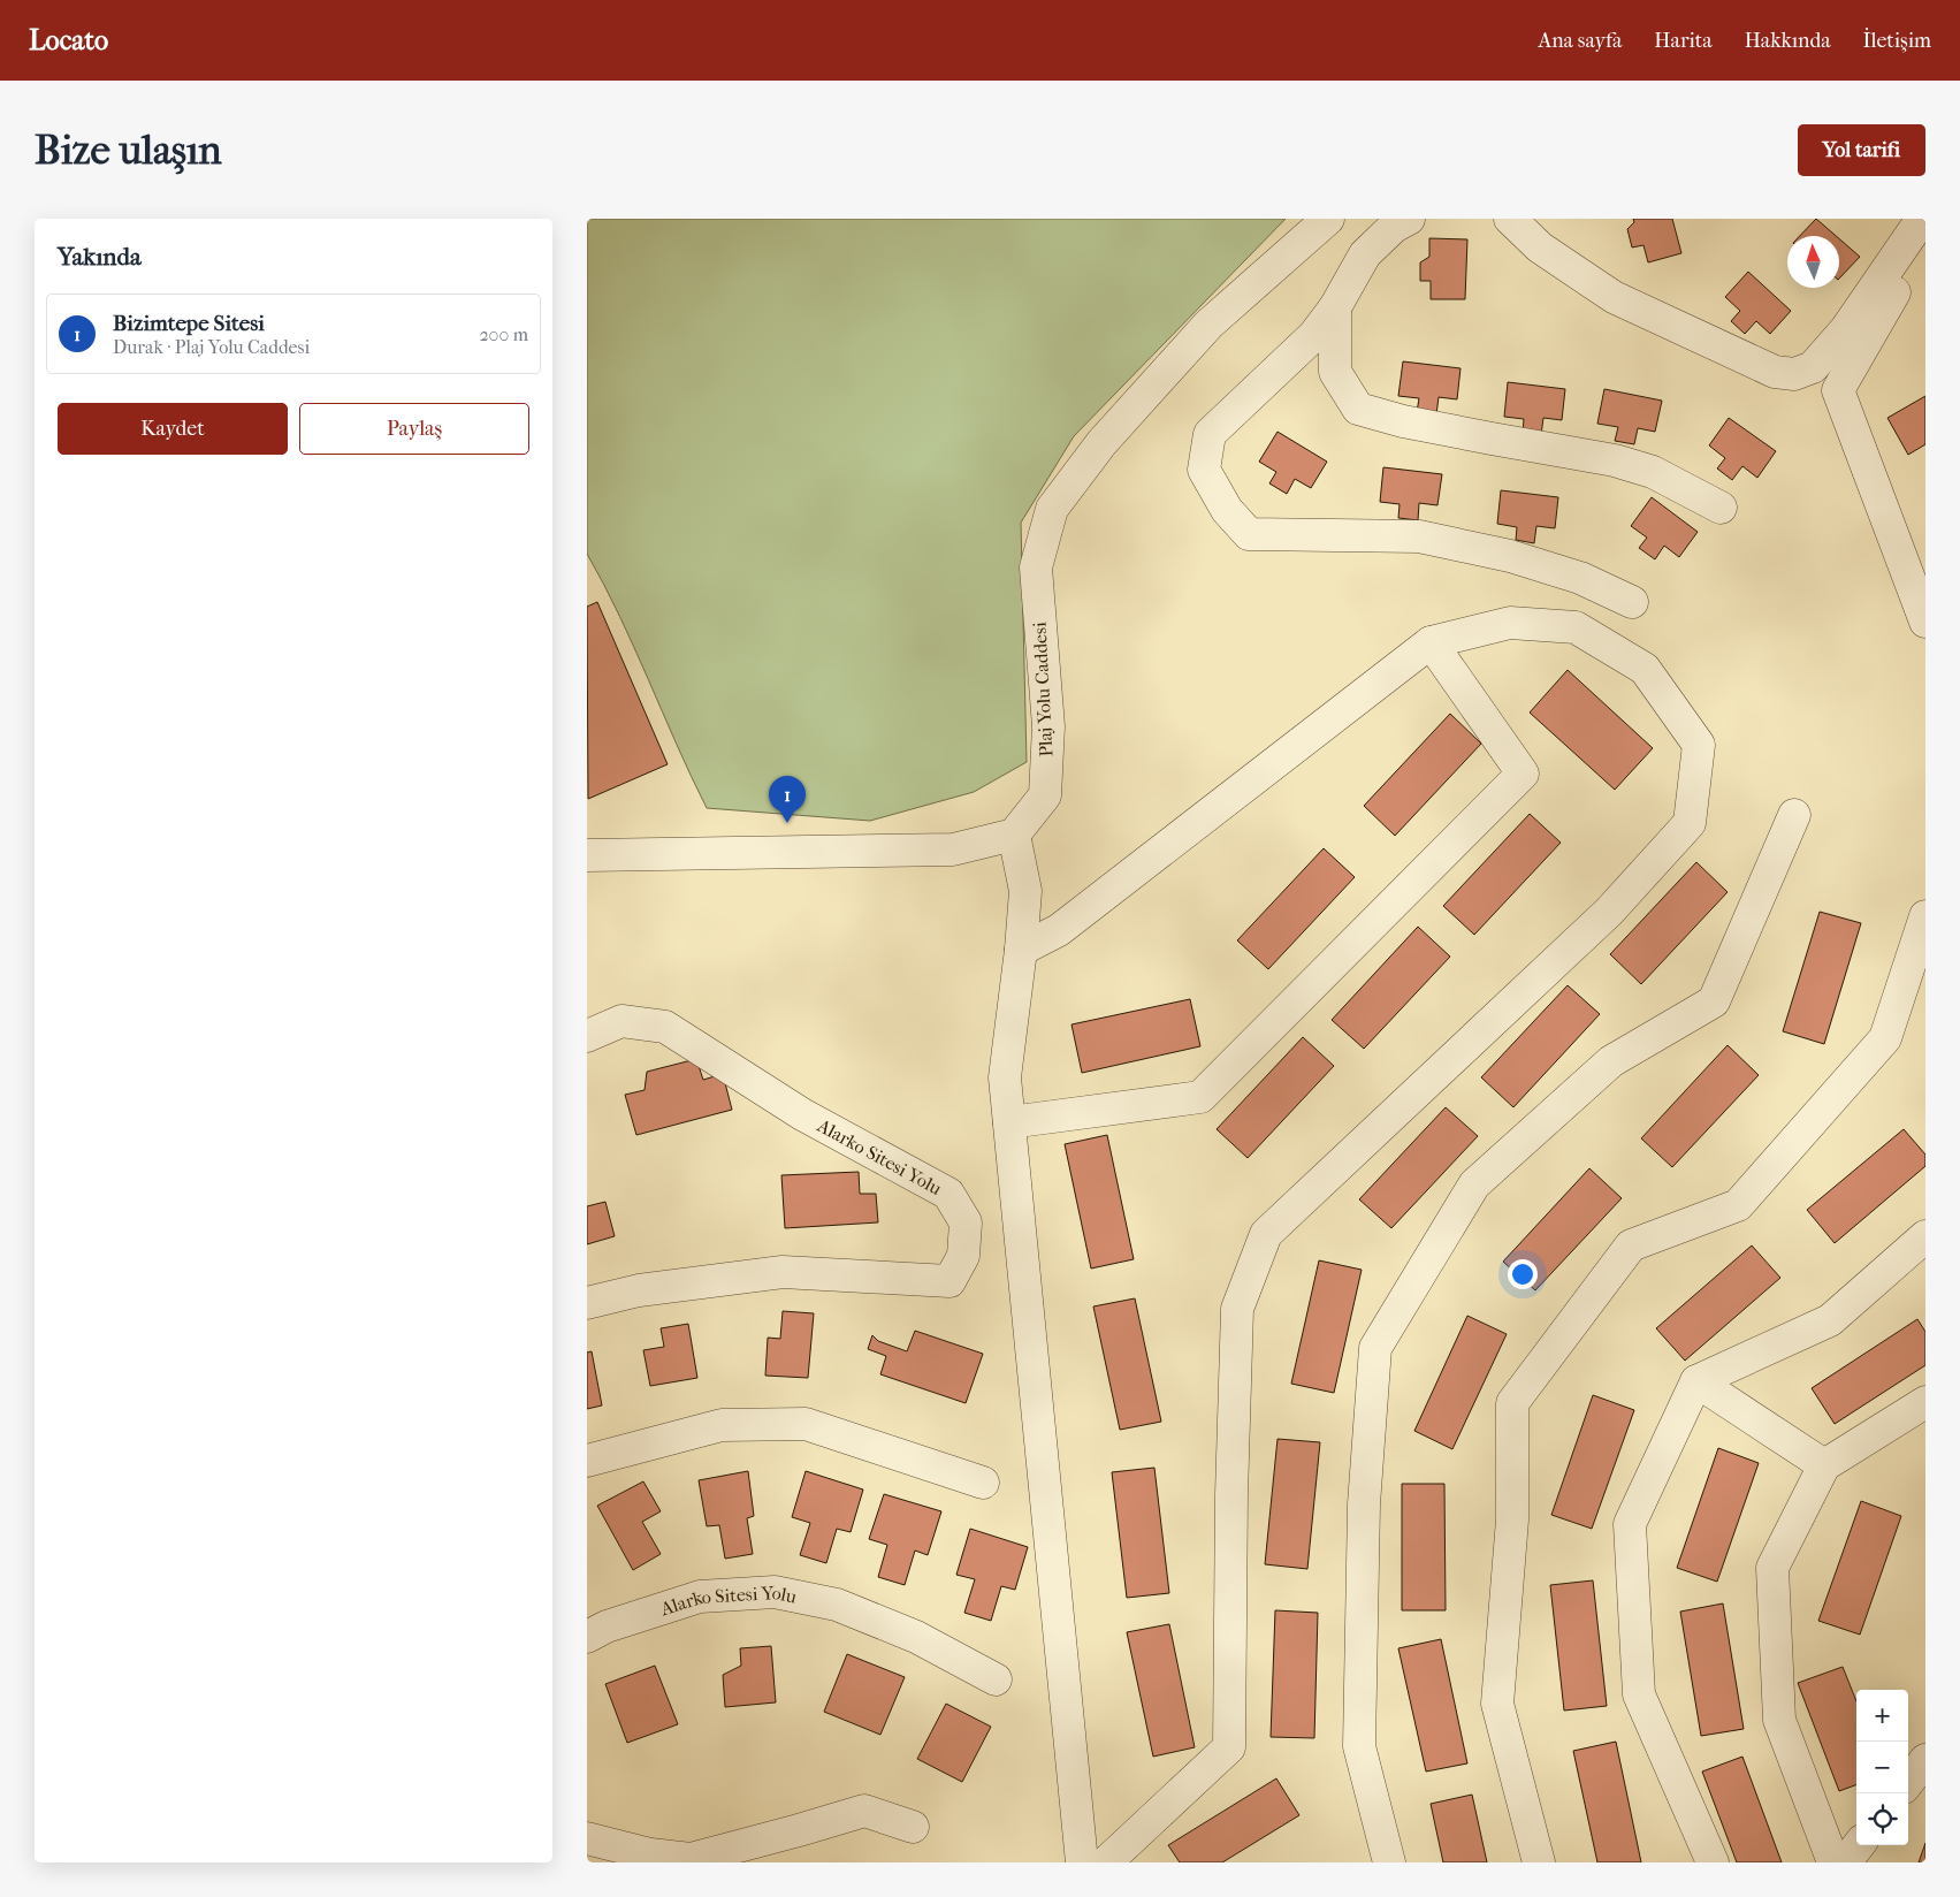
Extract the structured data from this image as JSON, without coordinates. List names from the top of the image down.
{
  "streets": {
    "street": ["Plaj Yolu Caddesi", "Alarko Sitesi Yolu"]
  },
  "north": "top",
  "page": {
    "header": "Locato",
    "nav": [
      "Ana sayfa",
      "Harita",
      "Hakkında",
      "İletişim"
    ],
    "buttons": [
      "Yol tarifi",
      ["Kaydet", "Paylaş"]
    ],
    "title": "Bize ulaşın",
    "heading": "Yakında",
    "list": [
      {
        "mark": "1",
        "name": "Bizimtepe Sitesi",
        "note": "Durak · Plaj Yolu Caddesi",
        "value": "200 m"
      }
    ],
    "pins": "1",
    "map_buttons": ["+", "−"]
  }
}
